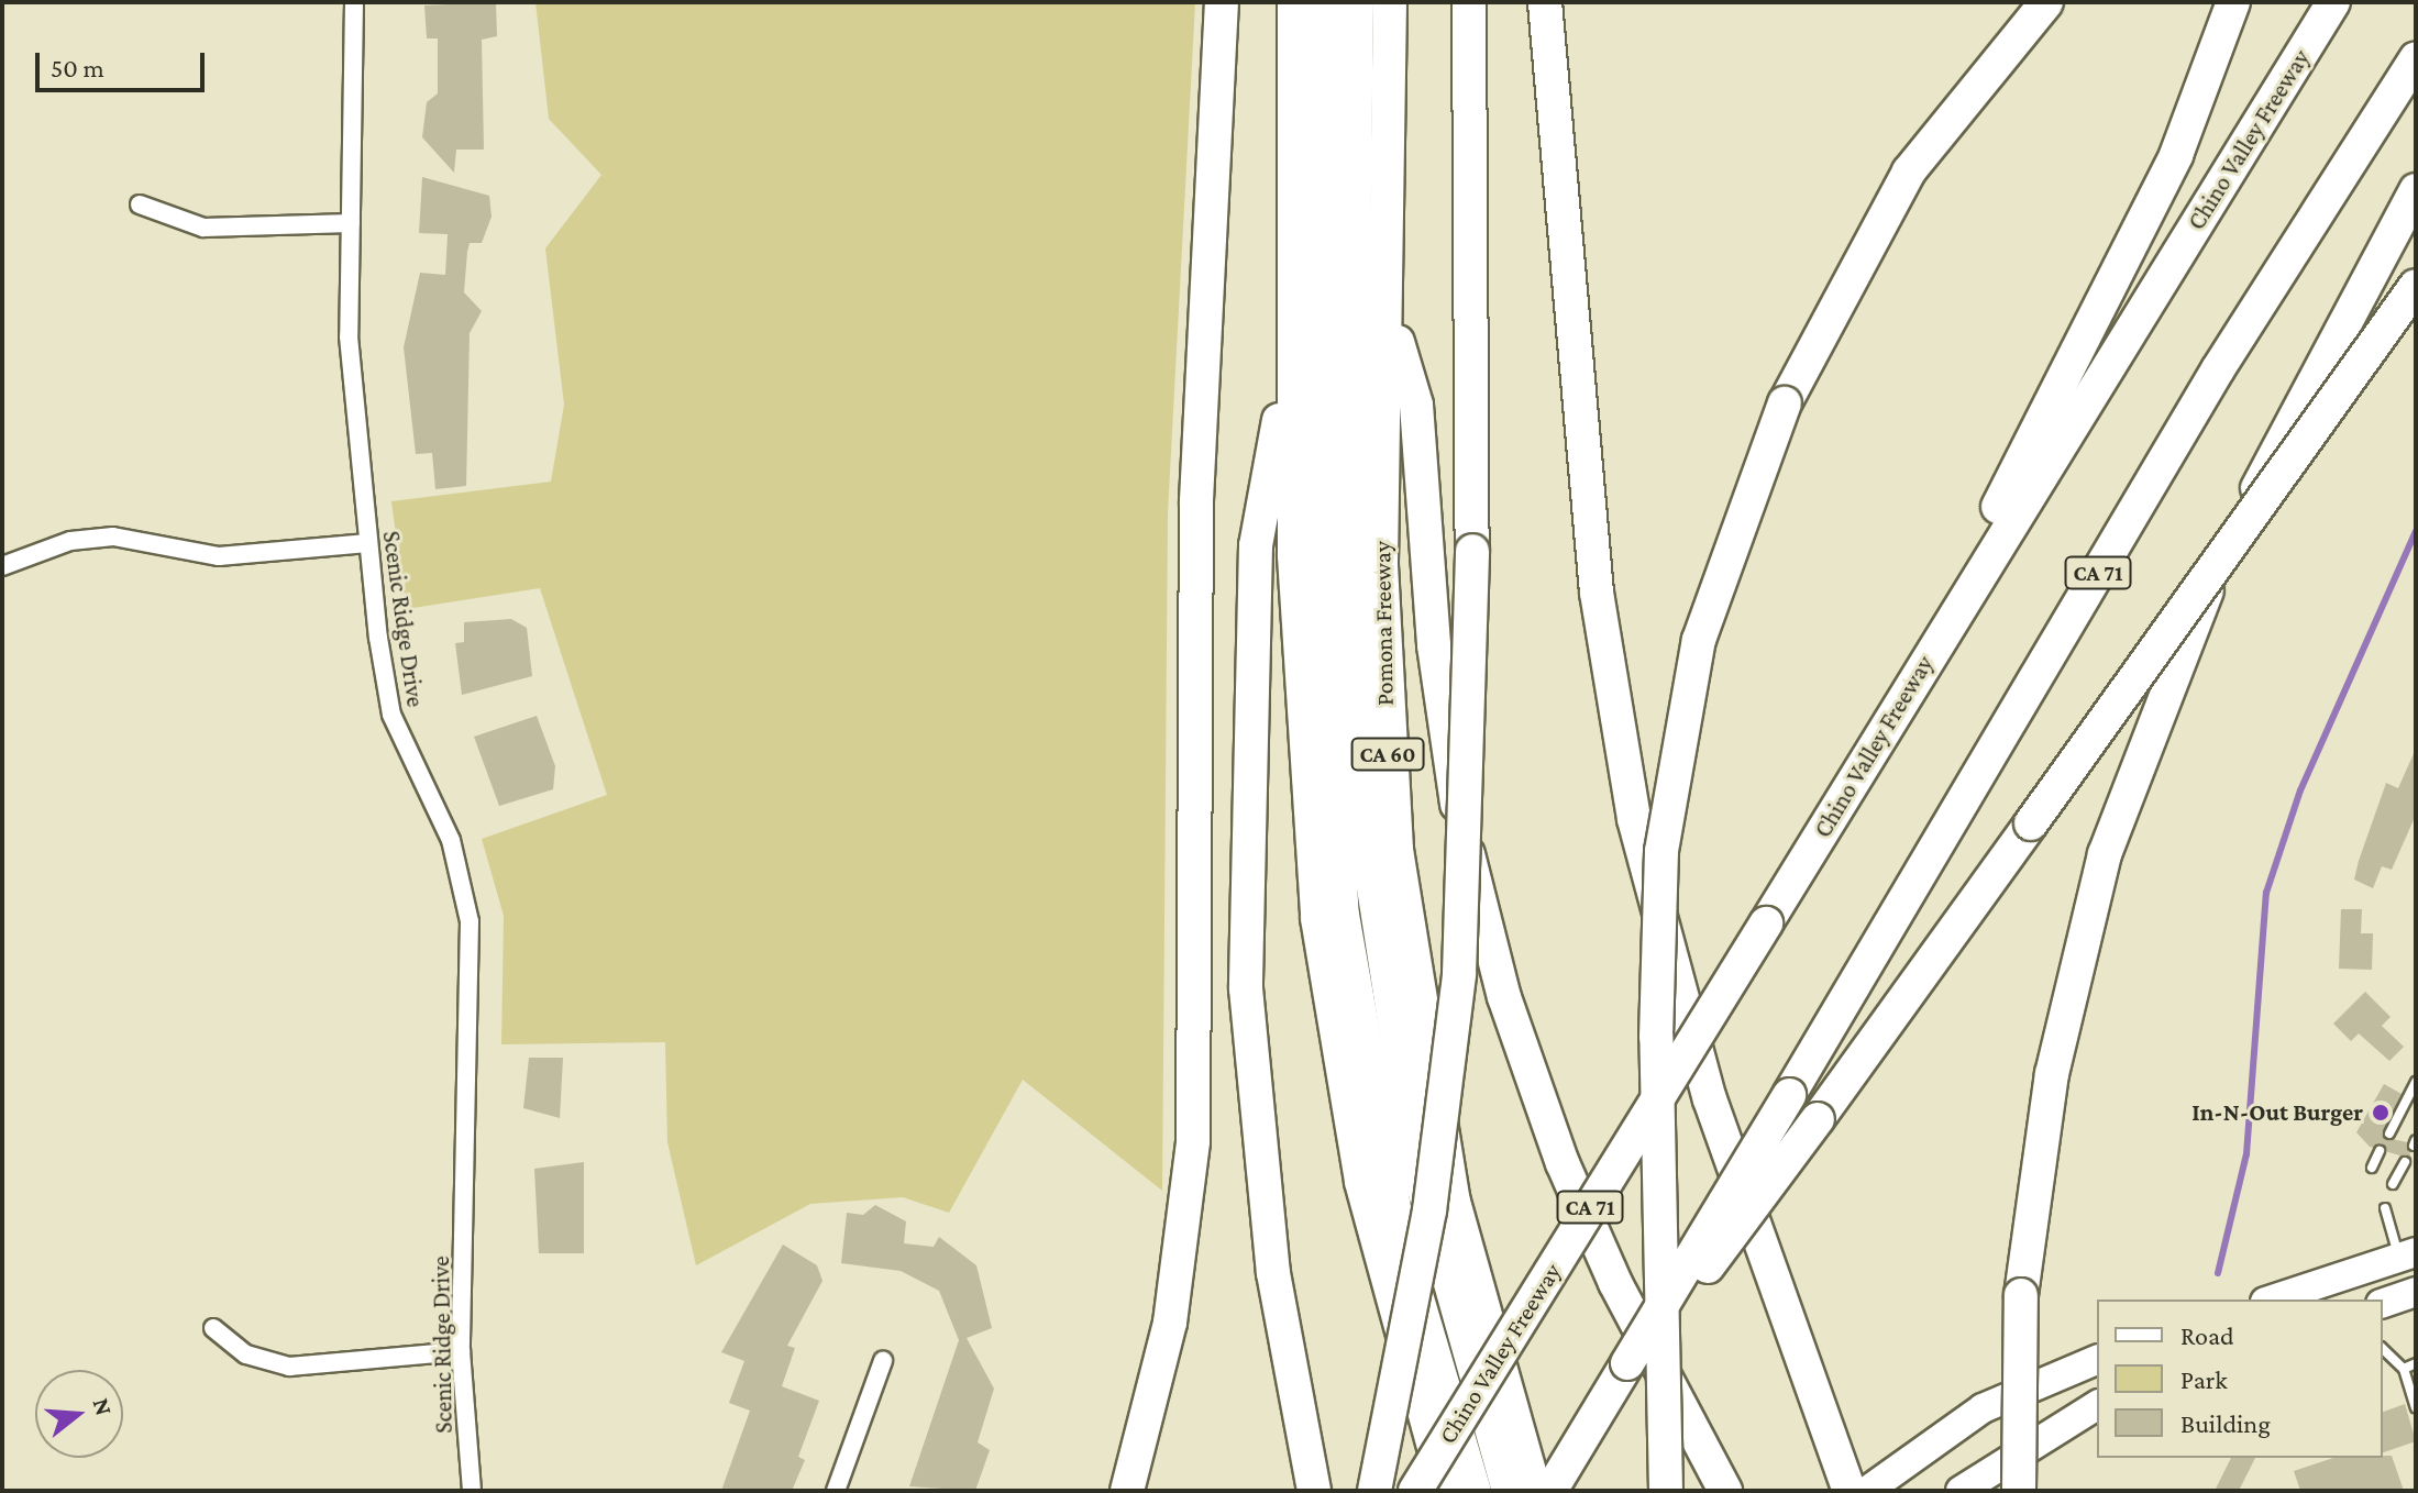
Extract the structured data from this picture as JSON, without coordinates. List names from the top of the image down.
{
  "streets": {
    "highway": [
      "Chino Valley Freeway",
      "CA 71",
      "Pomona Freeway",
      "CA 60"
    ],
    "street": ["Scenic Ridge Drive"]
  },
  "places": ["In-N-Out Burger"],
  "legend": ["Road", "Park", "Building"],
  "scale_bar": "50 m",
  "north": "right"
}
